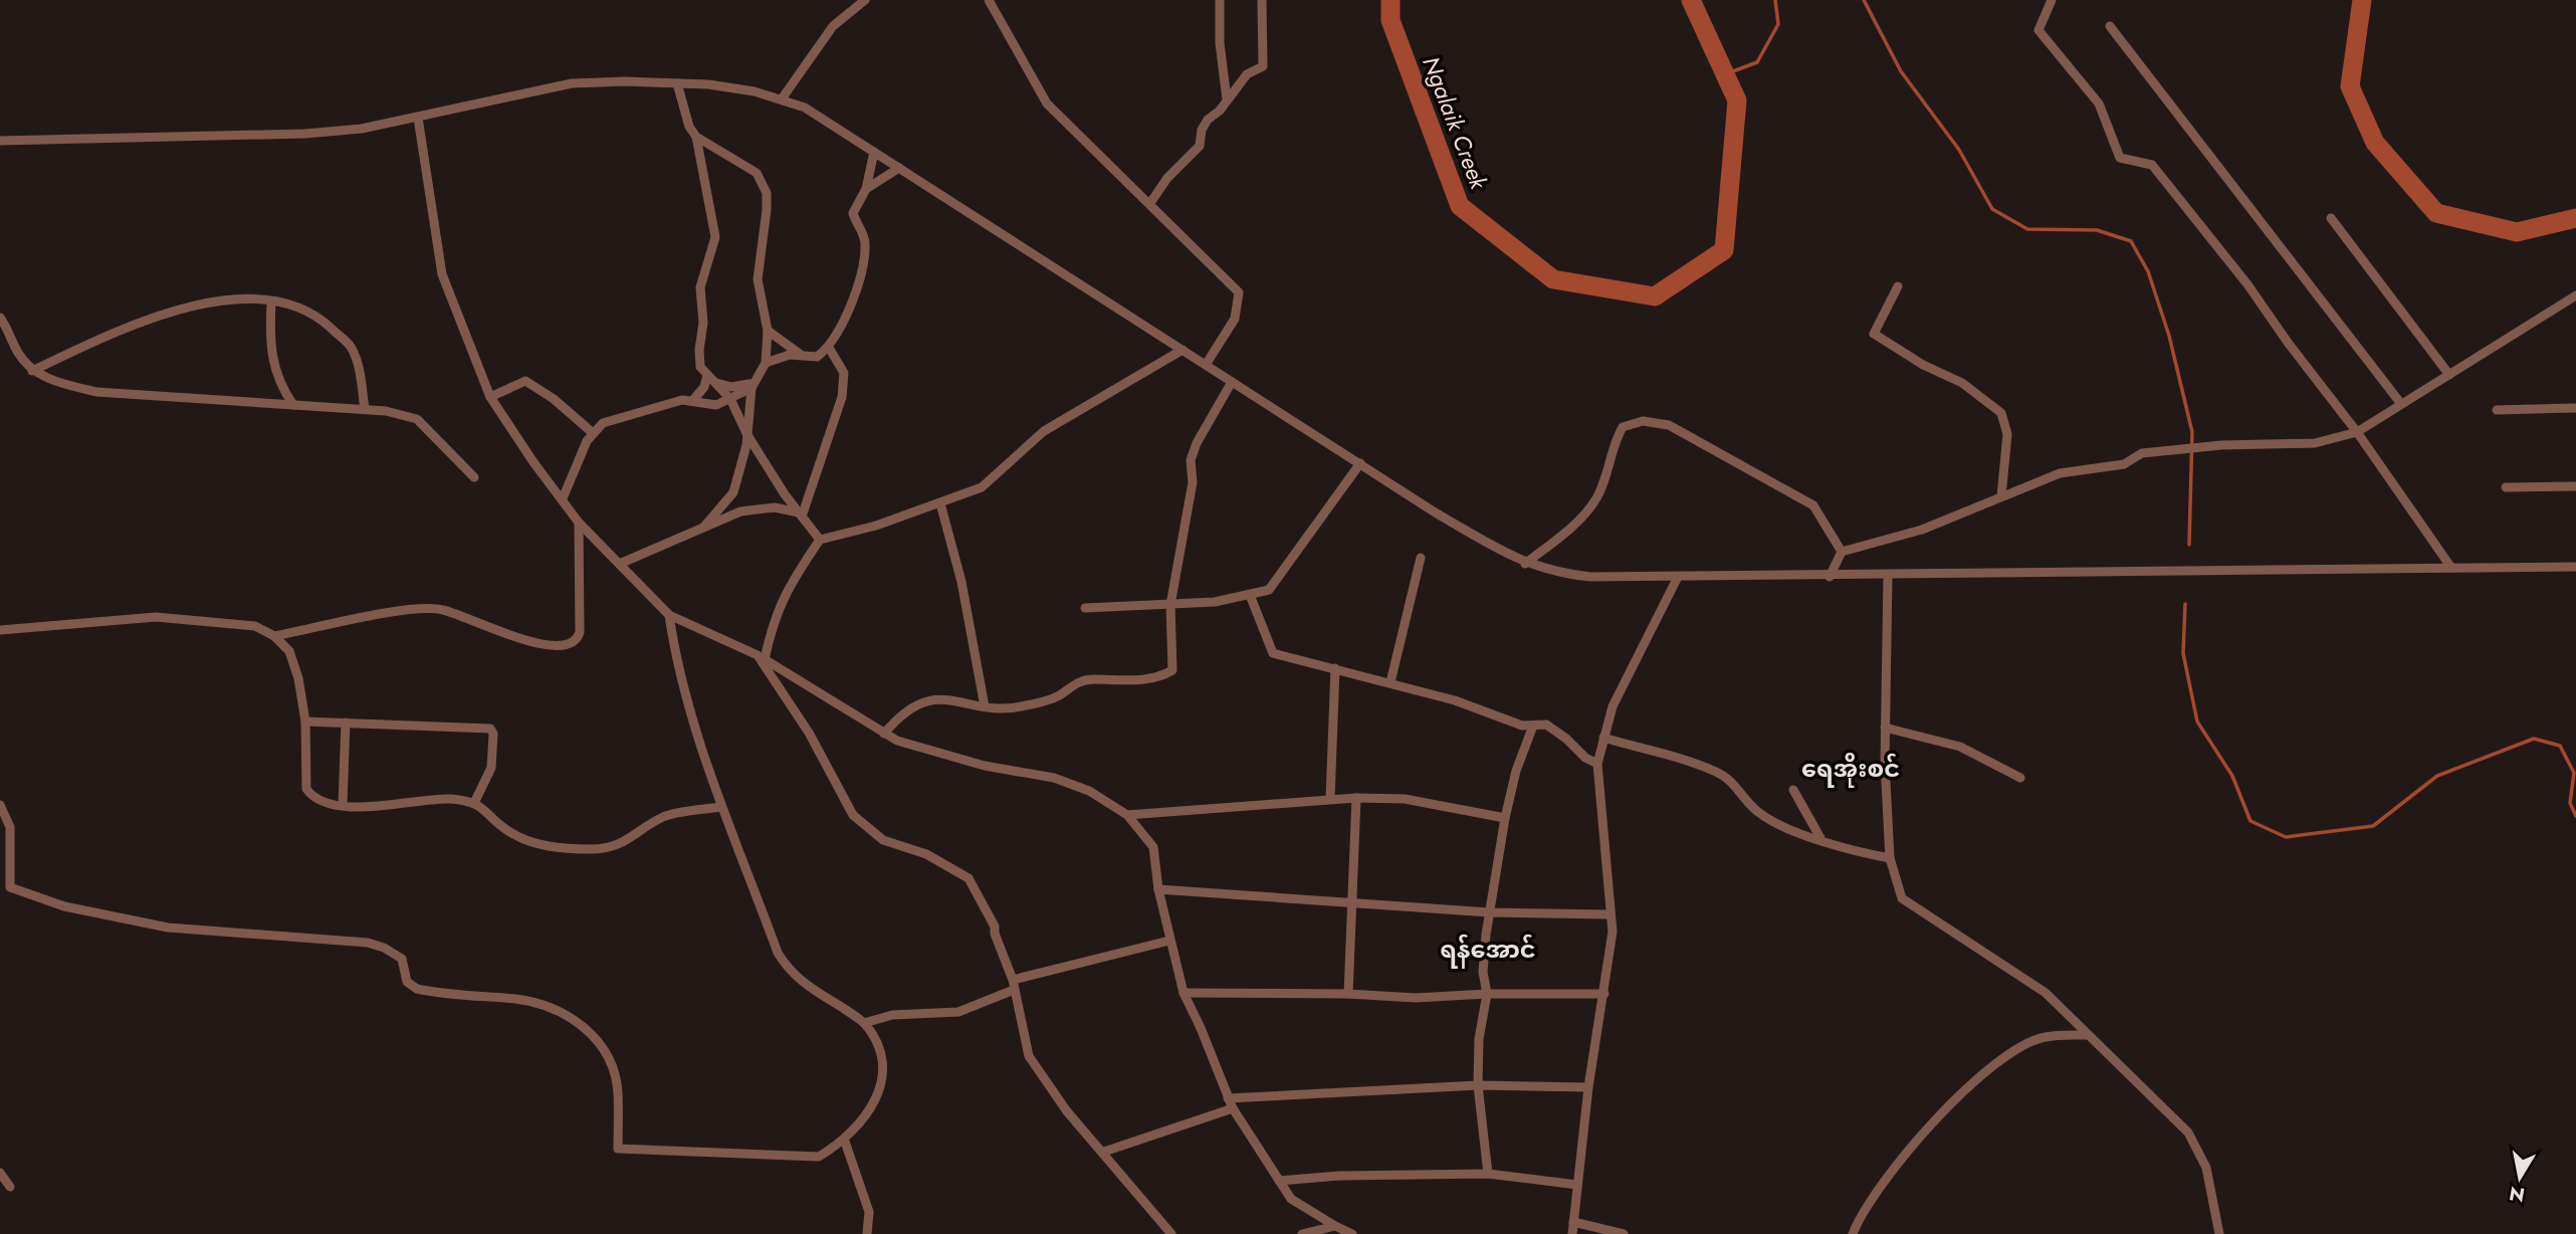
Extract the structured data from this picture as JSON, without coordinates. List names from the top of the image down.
{
  "districts": ["ရေအိုးစင်", "ရန်အောင်"],
  "water": ["Ngalaik Creek"],
  "north": "bottom"
}
